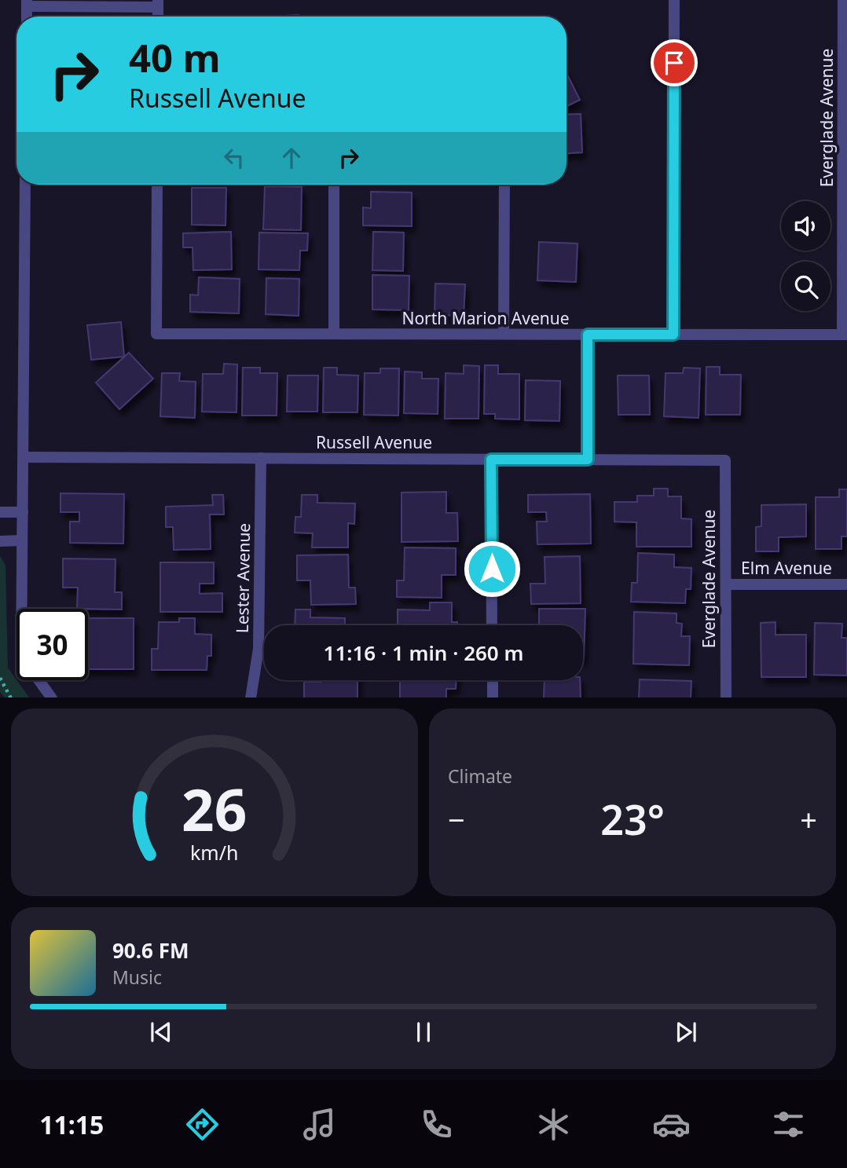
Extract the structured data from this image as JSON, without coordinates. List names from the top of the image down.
{
  "streets": {
    "street": [
      "Everglade Avenue",
      "North Marion Avenue",
      "Russell Avenue",
      "Elm Avenue",
      "Lester Avenue"
    ]
  },
  "crossings": [
    ["Everglade Avenue", "North Marion Avenue"],
    ["Everglade Avenue", "Russell Avenue"],
    ["Everglade Avenue", "Elm Avenue"],
    ["Russell Avenue", "Lester Avenue"]
  ],
  "page": {
    "turn": ["40 m", "Russell Avenue"],
    "limit": "30",
    "trip": "11:16 · 1 min · 260 m",
    "tile": "Climate",
    "heat": ["−", "23°", "+"],
    "song": ["90.6 FM", "Music"],
    "tabs": "11:15",
    "gauge": ["26", "km/h"]
  }
}
